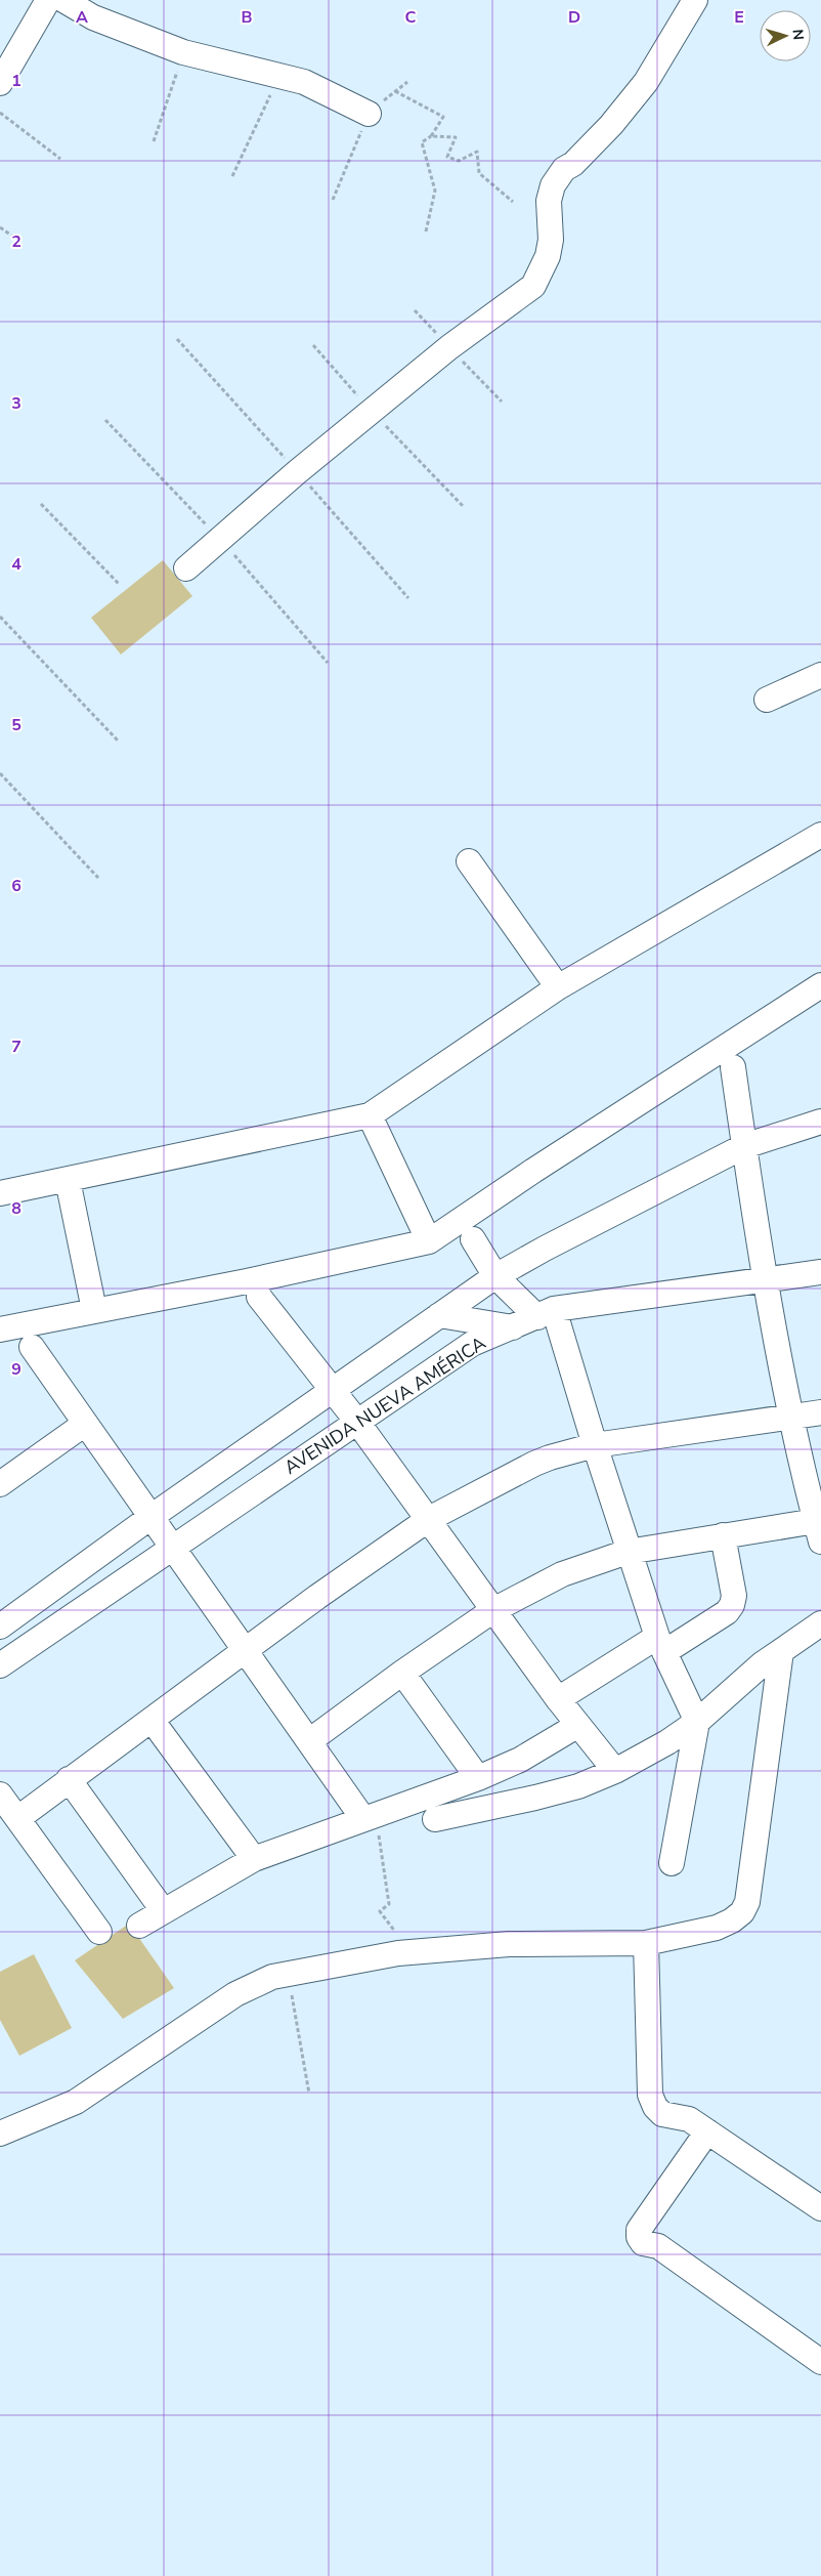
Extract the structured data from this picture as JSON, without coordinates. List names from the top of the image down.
{
  "streets": {
    "street": ["AVENIDA NUEVA AMÉRICA"]
  },
  "north": "right",
  "grid": {
    "columns": [
      "A",
      "B",
      "C",
      "D",
      "E"
    ],
    "rows": [
      "1",
      "2",
      "3",
      "4",
      "5",
      "6",
      "7",
      "8",
      "9"
    ]
  }
}
